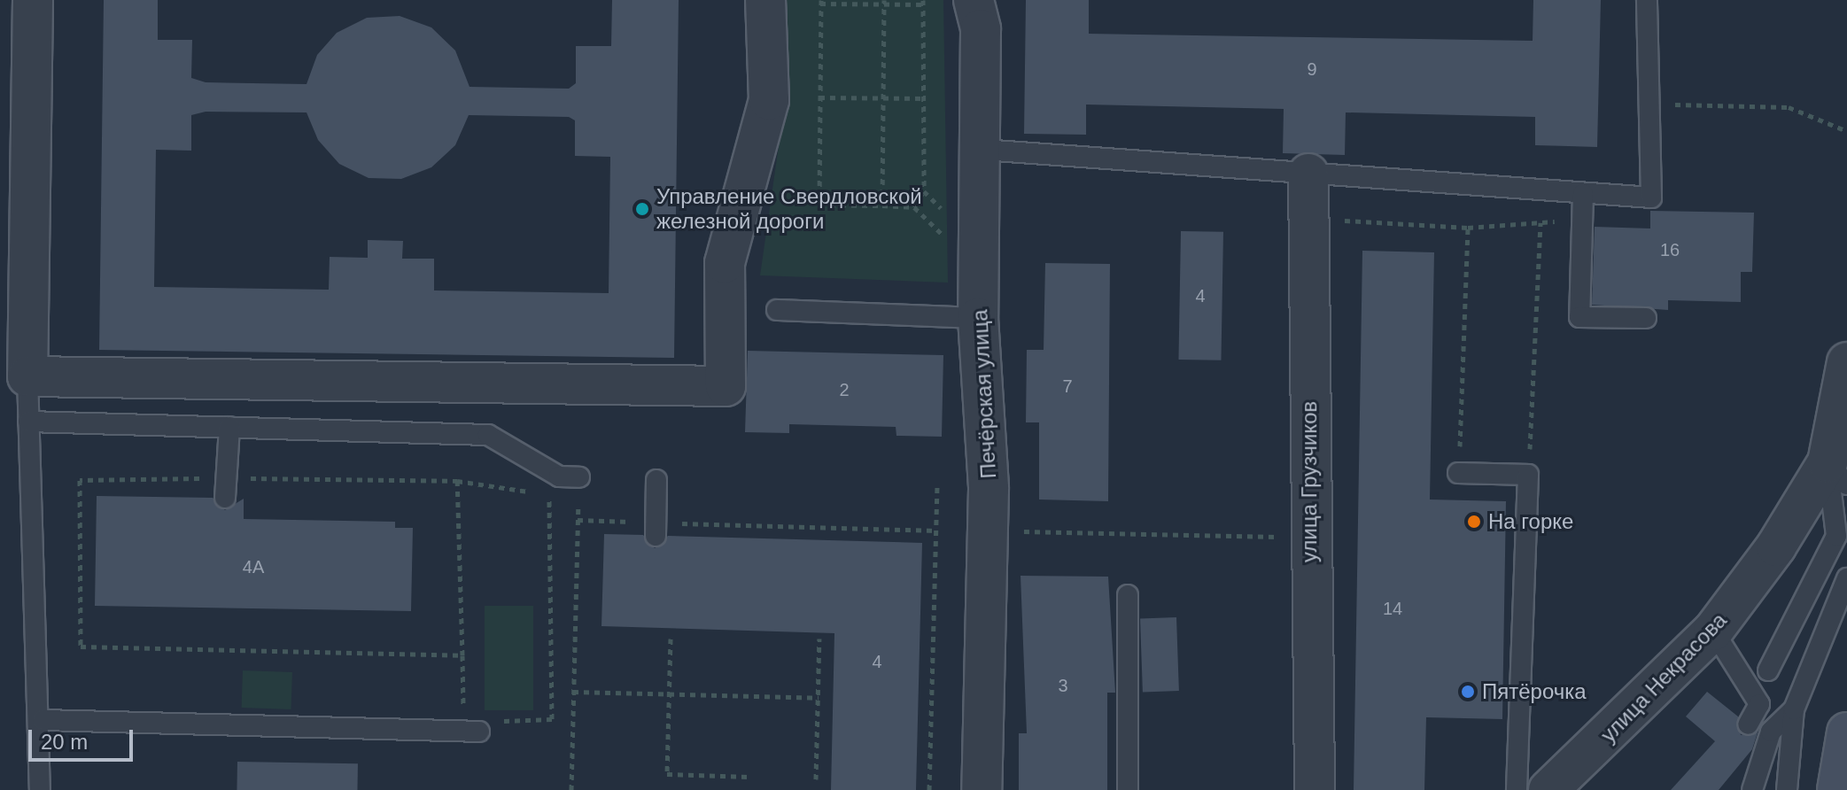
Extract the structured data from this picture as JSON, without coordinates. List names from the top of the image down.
{
  "streets": {
    "street": ["Печёрская улица", "улица Грузчиков", "улица Некрасова"]
  },
  "places": ["Управление Свердловской железной дороги", "На горке", "Пятёрочка"],
  "house_numbers": [
    "9",
    "16",
    "4",
    "7",
    "2",
    "4А",
    "14",
    "4",
    "3"
  ],
  "scale_bar": "20 m"
}
